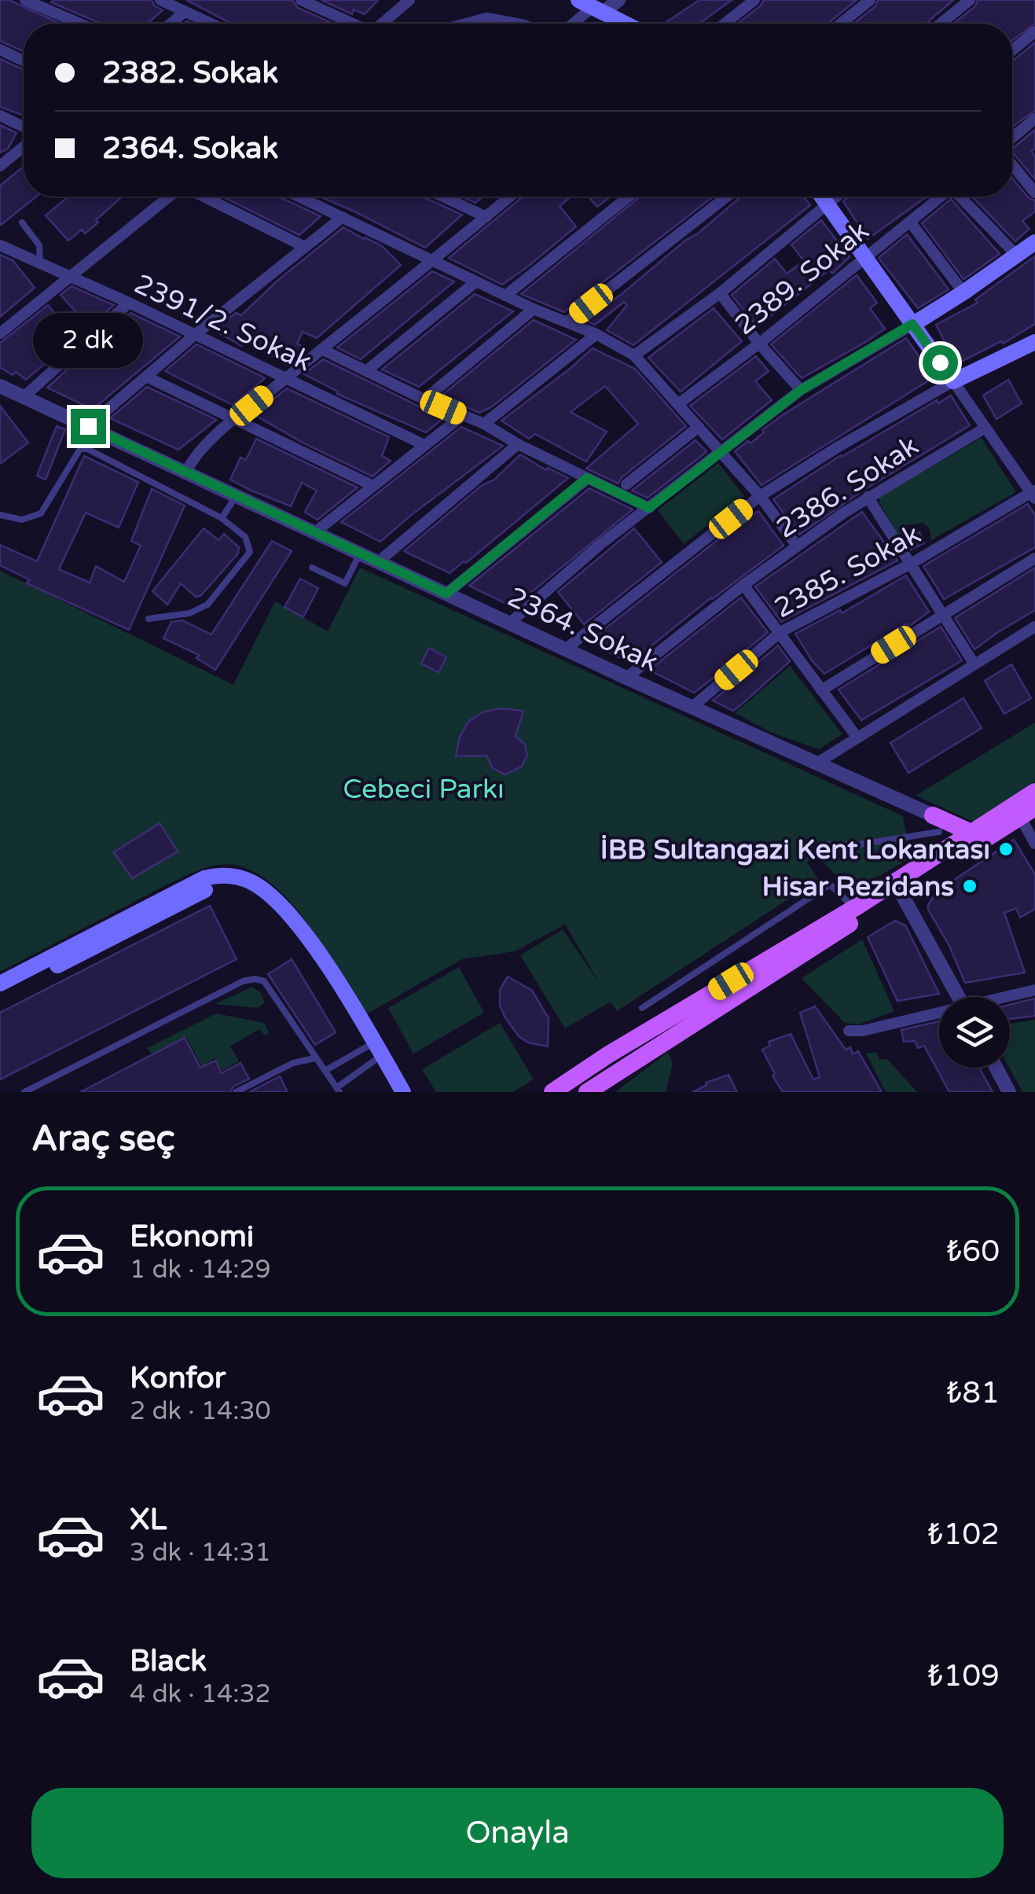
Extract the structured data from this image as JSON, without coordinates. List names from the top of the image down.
{
  "streets": {
    "street": [
      "2389. Sokak",
      "2391/2. Sokak",
      "2386. Sokak",
      "2385. Sokak",
      "2364. Sokak"
    ]
  },
  "crossings": [
    ["2386. Sokak", "2364. Sokak"],
    ["2385. Sokak", "2364. Sokak"]
  ],
  "parks": ["Cebeci Parkı"],
  "places": ["İBB Sultangazi Kent Lokantası", "Hisar Rezidans"],
  "page": {
    "banner": ["2382. Sokak", "2364. Sokak"],
    "bubble": "2 dk",
    "heading": "Araç seç",
    "list": [
      {
        "name": "Ekonomi",
        "note": "1 dk · 14:29",
        "value": "₺60"
      },
      {
        "name": "Konfor",
        "note": "2 dk · 14:30",
        "value": "₺81"
      },
      {
        "name": "XL",
        "note": "3 dk · 14:31",
        "value": "₺102"
      },
      {
        "name": "Black",
        "note": "4 dk · 14:32",
        "value": "₺109"
      }
    ],
    "buttons": "Onayla"
  }
}
